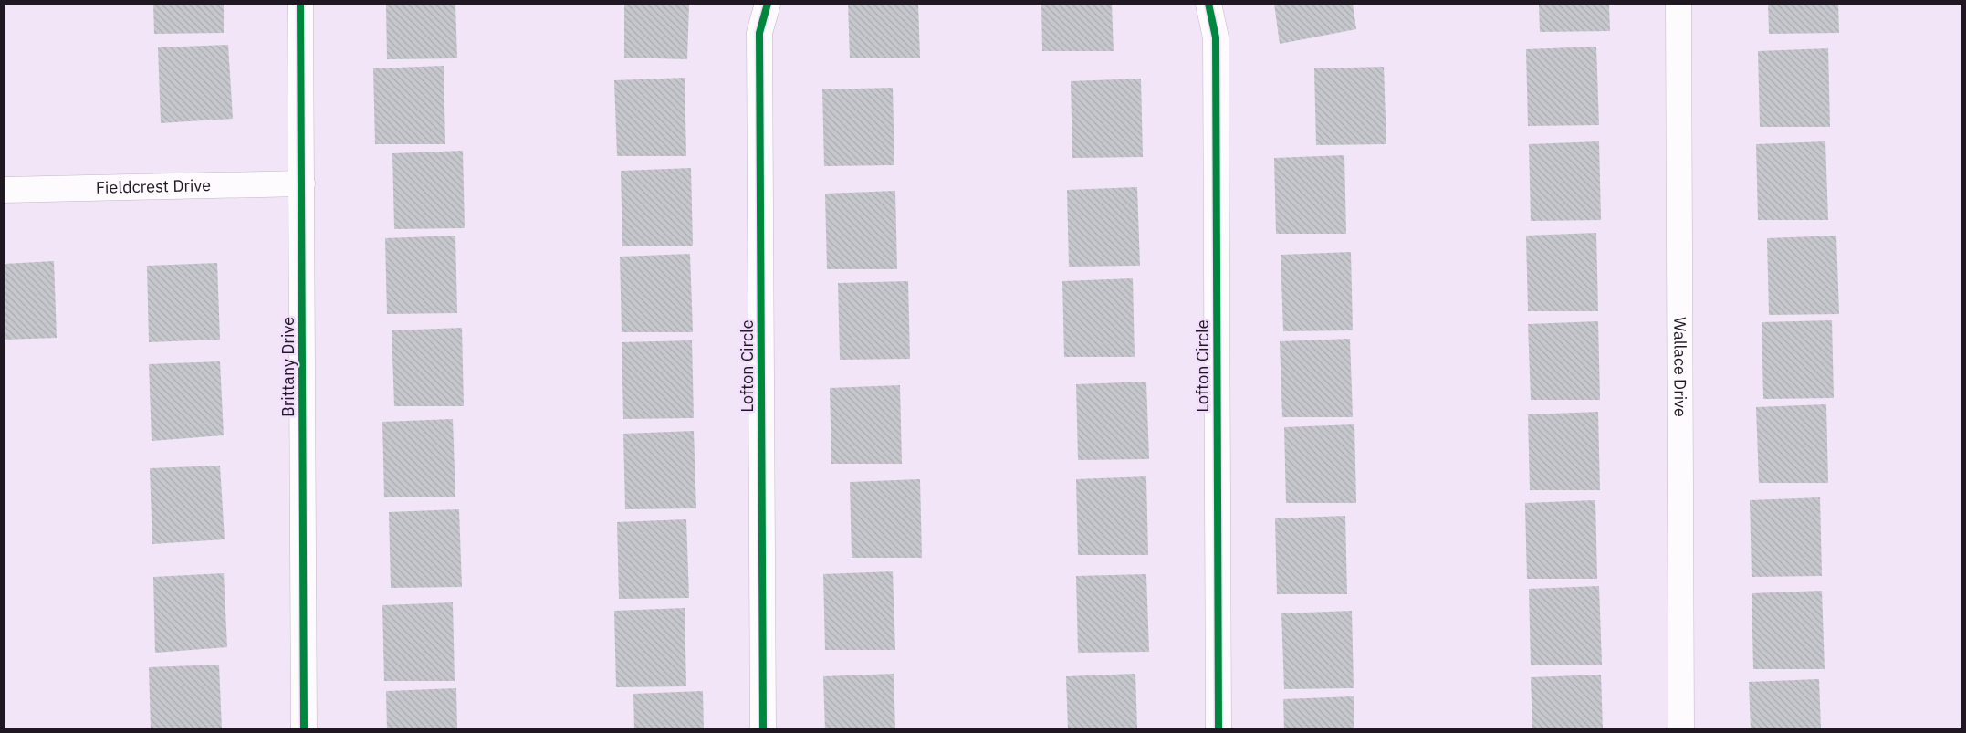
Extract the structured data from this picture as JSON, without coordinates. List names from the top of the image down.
{
  "streets": {
    "street": [
      "Fieldcrest Drive",
      "Lofton Circle",
      "Wallace Drive",
      "Brittany Drive"
    ]
  },
  "crossings": [
    ["Fieldcrest Drive", "Brittany Drive"]
  ]
}
